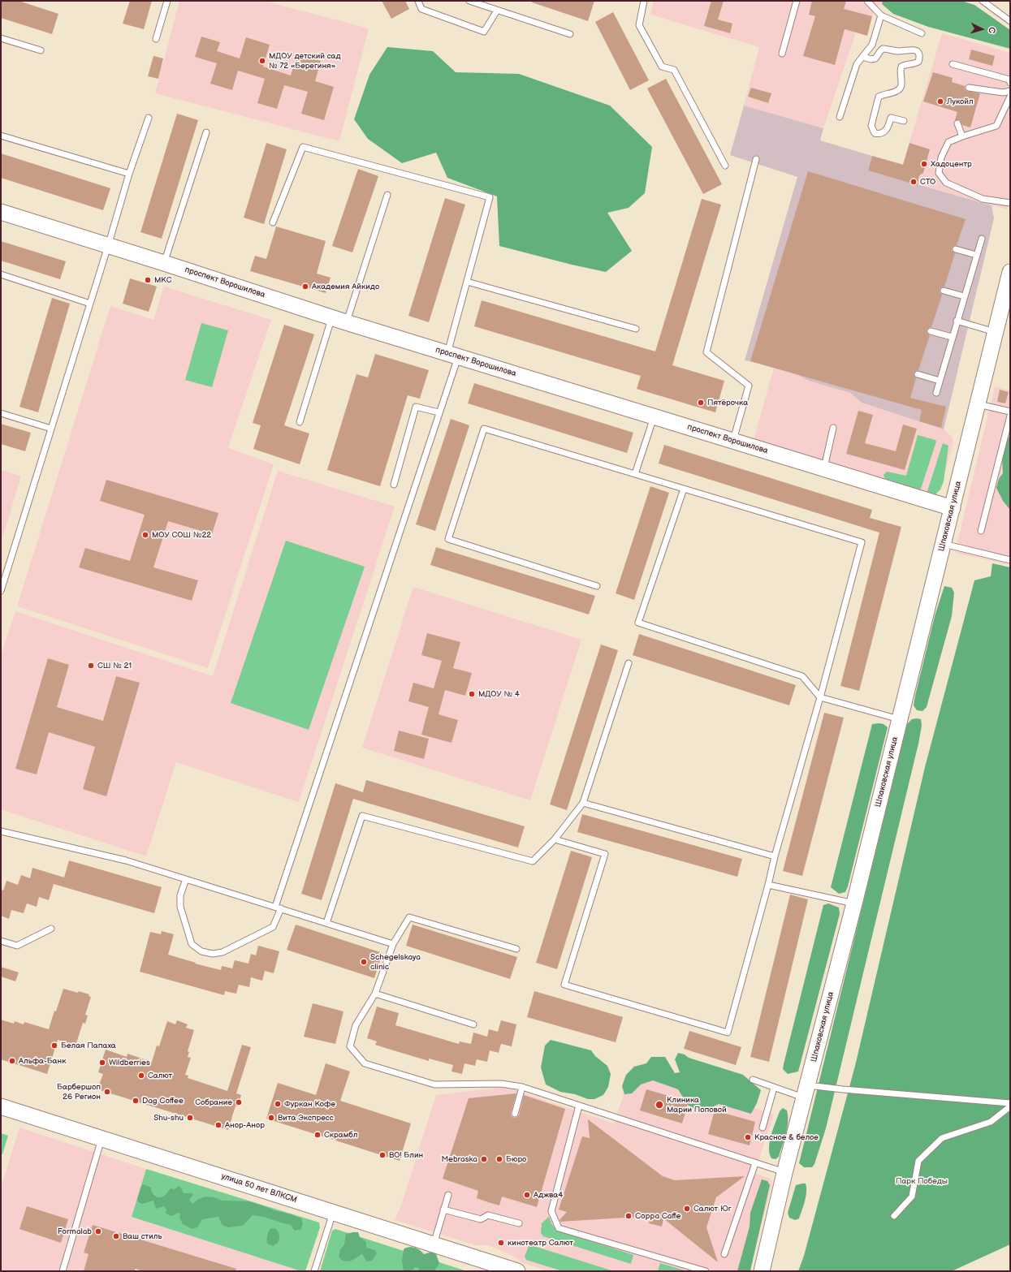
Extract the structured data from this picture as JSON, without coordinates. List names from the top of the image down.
{
  "streets": {
    "street": ["проспект Ворошилова", "Шпаковская улица", "улица 50 лет ВЛКСМ"]
  },
  "crossings": [
    ["проспект Ворошилова", "Шпаковская улица"]
  ],
  "parks": ["Парк Победы"],
  "places": [
    "МДОУ детский сад № 72 «Берегиня»",
    "Лукойл",
    "Хадоцентр",
    "СТО",
    "МКС",
    "Академия Айкидо",
    "Пятёрочка",
    "МОУ СОШ №22",
    "СШ № 21",
    "МДОУ № 4",
    "Schegelskaya clinic",
    "Белая Папаха",
    "Альфа-Банк",
    "Wildberries",
    "Салют",
    "Барбершоп 26 Регион",
    "Dag Coffee",
    "Собрание",
    "Фуркан Кофе",
    "Клиника Марии Поповой",
    "Shu-shu",
    "Вита Экспресс",
    "Анор-Анор",
    "Скрамбл",
    "Красное & белое",
    "ВО! Блин",
    "Mebraska",
    "Бюро",
    "Аджва4",
    "Салют Юг",
    "Coppa Caffe",
    "Formalab",
    "Ваш стиль",
    "кинотеатр Салют"
  ],
  "north": "right"
}
